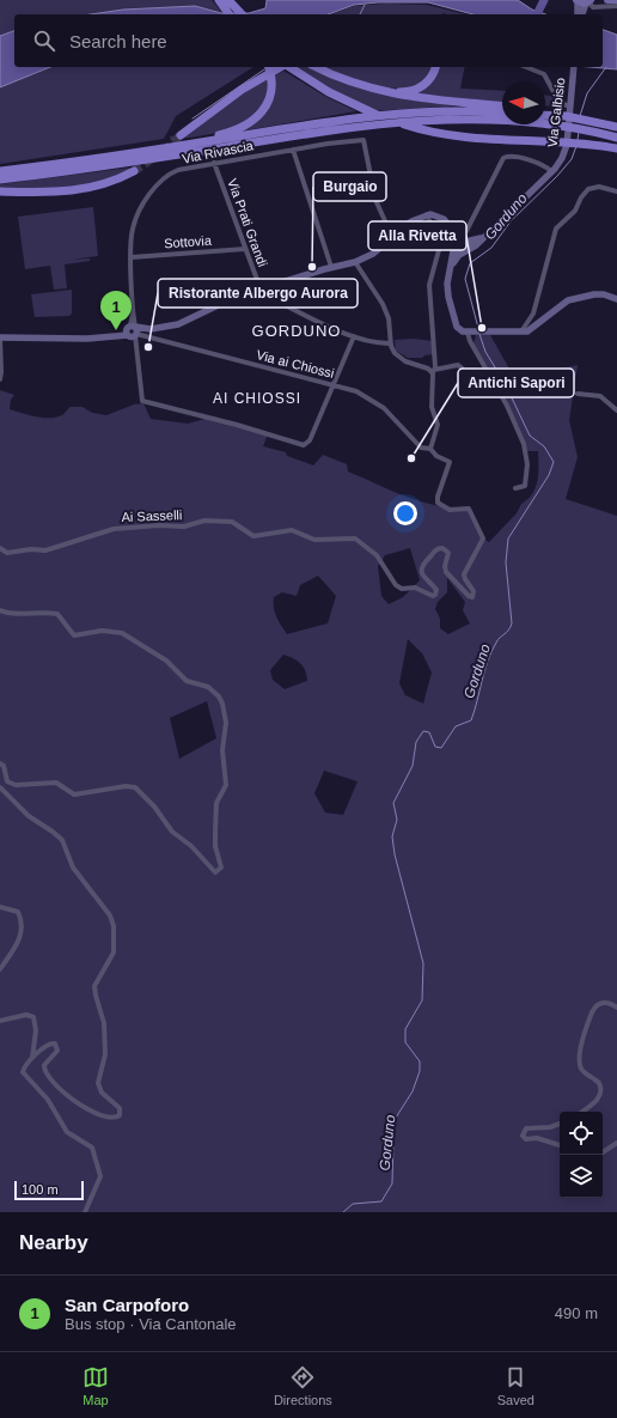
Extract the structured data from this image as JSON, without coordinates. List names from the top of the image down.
{
  "streets": {
    "main road": ["Via Galbisio"],
    "street": [
      "Via Rivascia",
      "Via Prati Grandi",
      "Sottovia",
      "Via ai Chiossi",
      "Ai Sasselli"
    ]
  },
  "crossings": [
    ["Via Rivascia", "Via Prati Grandi"],
    ["Via Rivascia", "Sottovia"],
    ["Via Rivascia", "Via ai Chiossi"],
    ["Via Prati Grandi", "Sottovia"],
    ["Via ai Chiossi", "Ai Sasselli"]
  ],
  "districts": ["GORDUNO", "AI CHIOSSI"],
  "water": ["Gorduno"],
  "places": [
    "Burgaio",
    "Alla Rivetta",
    "Ristorante Albergo Aurora",
    "Antichi Sapori"
  ],
  "scale_bar": "100 m",
  "north": "left",
  "page": {
    "search": "Search here",
    "pins": "1",
    "scale": "100 m",
    "heading": "Nearby",
    "list": [
      {
        "mark": "1",
        "name": "San Carpoforo",
        "note": "Bus stop · Via Cantonale",
        "value": "490 m"
      }
    ],
    "nav": ["Map", "Directions", "Saved"]
  }
}
